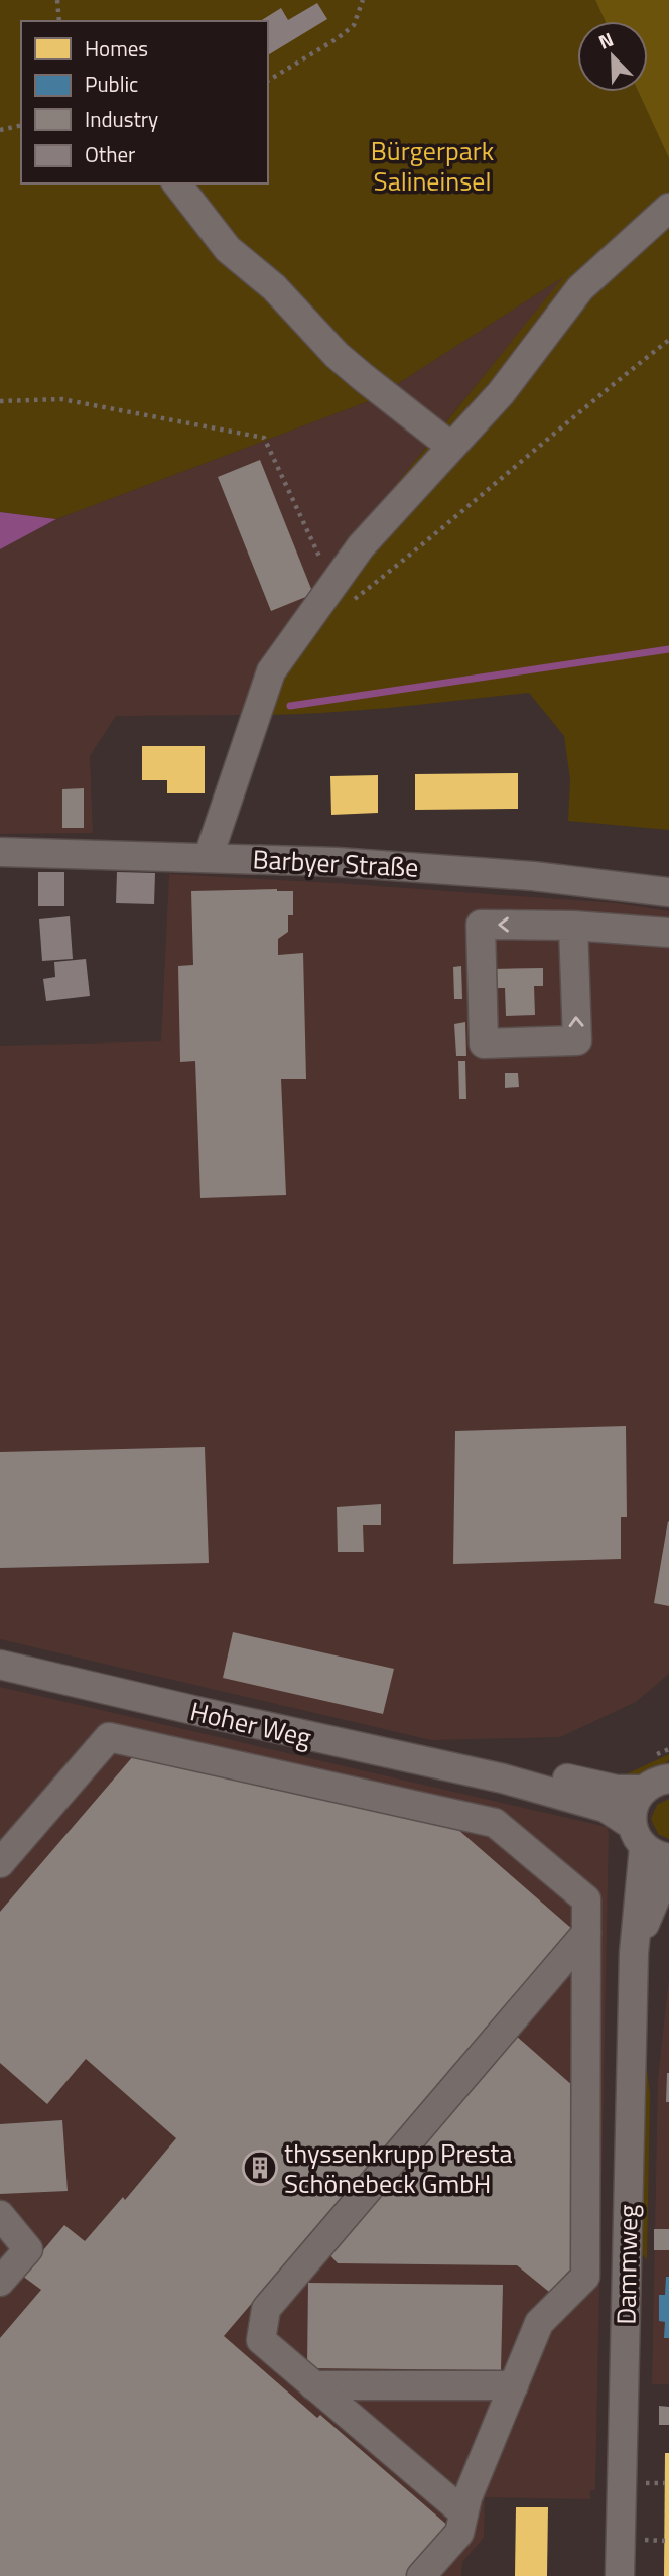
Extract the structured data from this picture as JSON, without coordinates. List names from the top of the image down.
{
  "streets": {
    "street": ["Barbyer Straße", "Hoher Weg", "Dammweg"]
  },
  "crossings": [
    ["Hoher Weg", "Dammweg"]
  ],
  "parks": ["Bürgerpark Salineinsel"],
  "places": {
    "building": ["thyssenkrupp Presta Schönebeck GmbH"]
  },
  "legend": [
    "Homes",
    "Public",
    "Industry",
    "Other"
  ],
  "north": "top left"
}
